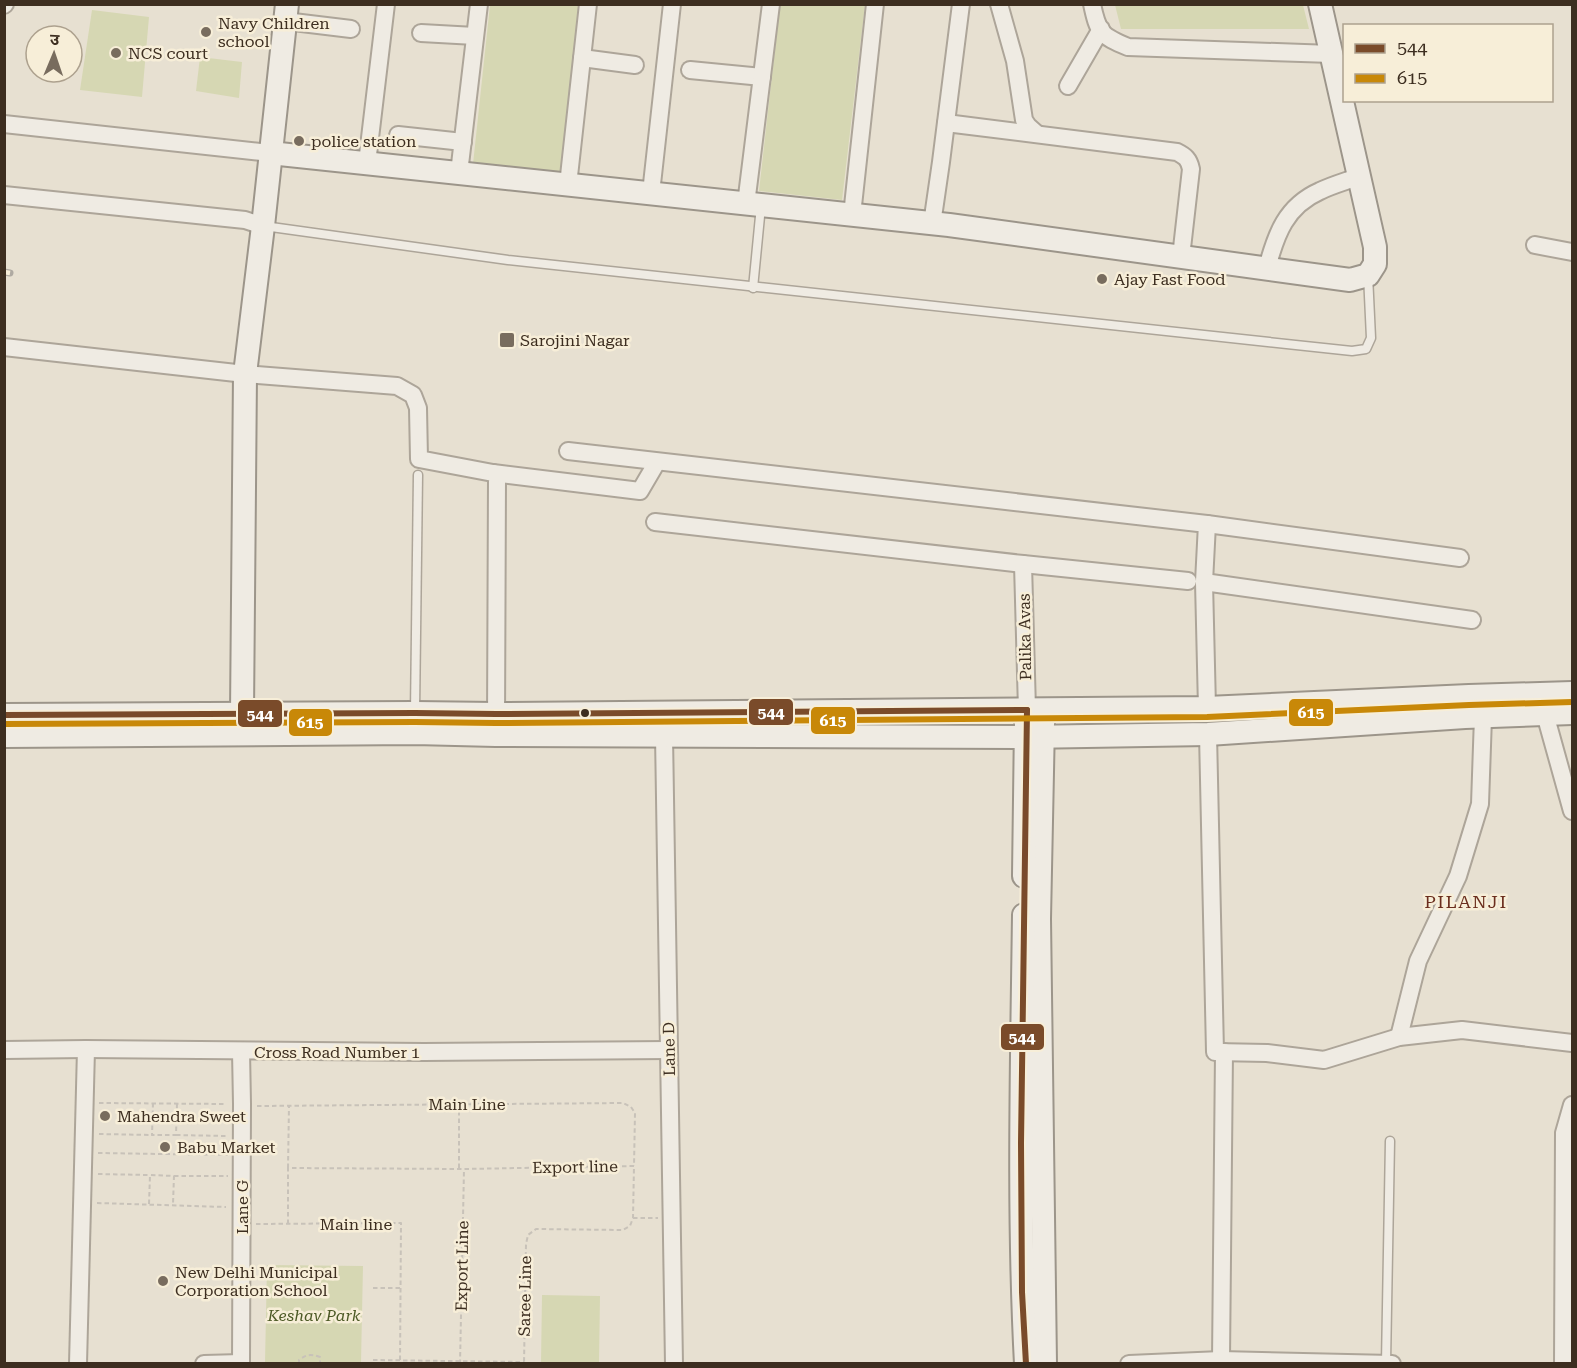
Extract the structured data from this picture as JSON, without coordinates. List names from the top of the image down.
{
  "streets": {
    "street": [
      "Palika Avas",
      "Lane D",
      "Cross Road Number 1",
      "Lane G"
    ],
    "path": [
      "Main Line",
      "Export line",
      "Main line",
      "Export Line",
      "Saree Line"
    ]
  },
  "crossings": [
    ["Lane D", "Cross Road Number 1"],
    ["Cross Road Number 1", "Lane G"],
    ["Main Line", "Export line"],
    ["Main Line", "Lane G"],
    ["Export line", "Export Line"],
    ["Export line", "Saree Line"],
    ["Lane G", "Main line"]
  ],
  "districts": ["PILANJI"],
  "parks": ["Keshav Park"],
  "places": {
    "other": [
      "Navy Children school",
      "NCS court",
      "police station",
      "Ajay Fast Food",
      "Mahendra Sweet",
      "Babu Market",
      "New Delhi Municipal Corporation School"
    ],
    "transit": ["Sarojini Nagar"]
  },
  "lines": ["transit line 615", "transit line 544"],
  "legend": ["544", "615"],
  "north": "top"
}
